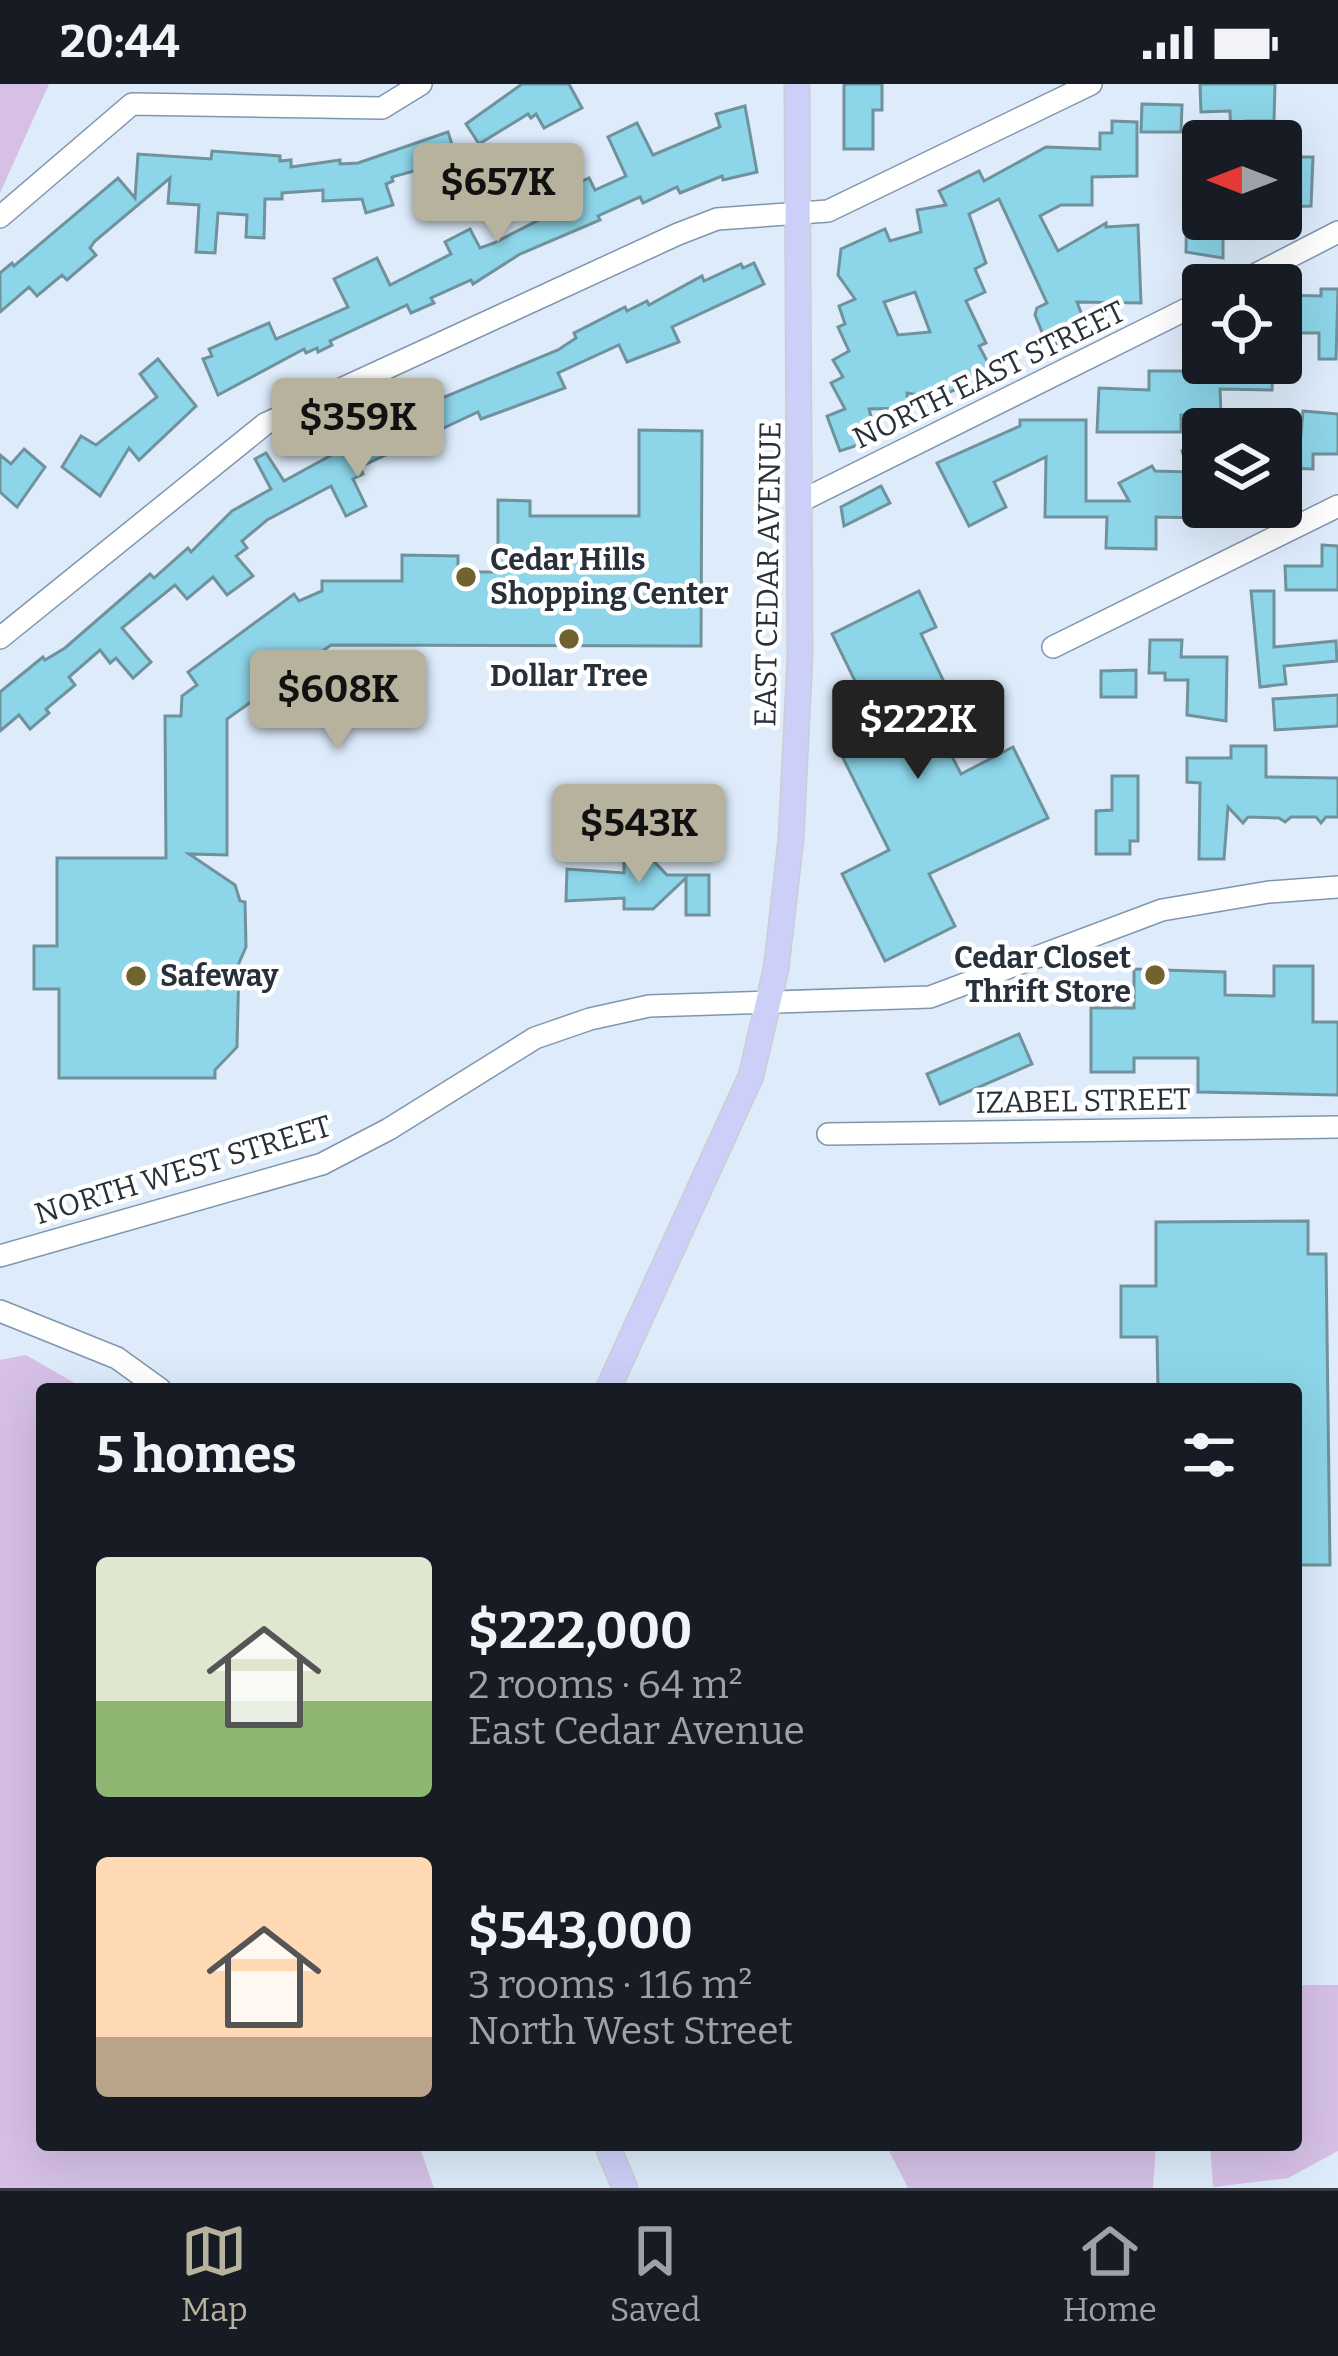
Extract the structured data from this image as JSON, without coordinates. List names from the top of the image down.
{
  "streets": {
    "main road": ["EAST CEDAR AVENUE"],
    "street": ["NORTH EAST STREET", "IZABEL STREET", "NORTH WEST STREET"]
  },
  "crossings": [
    ["NORTH EAST STREET", "EAST CEDAR AVENUE"],
    ["EAST CEDAR AVENUE", "NORTH WEST STREET"]
  ],
  "places": [
    "Cedar Hills Shopping Center",
    "Dollar Tree",
    "Cedar Closet Thrift Store",
    "Safeway"
  ],
  "north": "left",
  "page": {
    "status": "20:44",
    "price": [
      "$657K",
      "$359K",
      "$608K",
      "$222K",
      "$543K"
    ],
    "heading": "5 homes",
    "list": [
      {
        "name": "$222,000",
        "note": "2 rooms · 64 m² · East Cedar Avenue"
      },
      {
        "name": "$543,000",
        "note": "3 rooms · 116 m² · North West Street"
      }
    ],
    "tabs": ["Map", "Saved", "Home"]
  }
}
